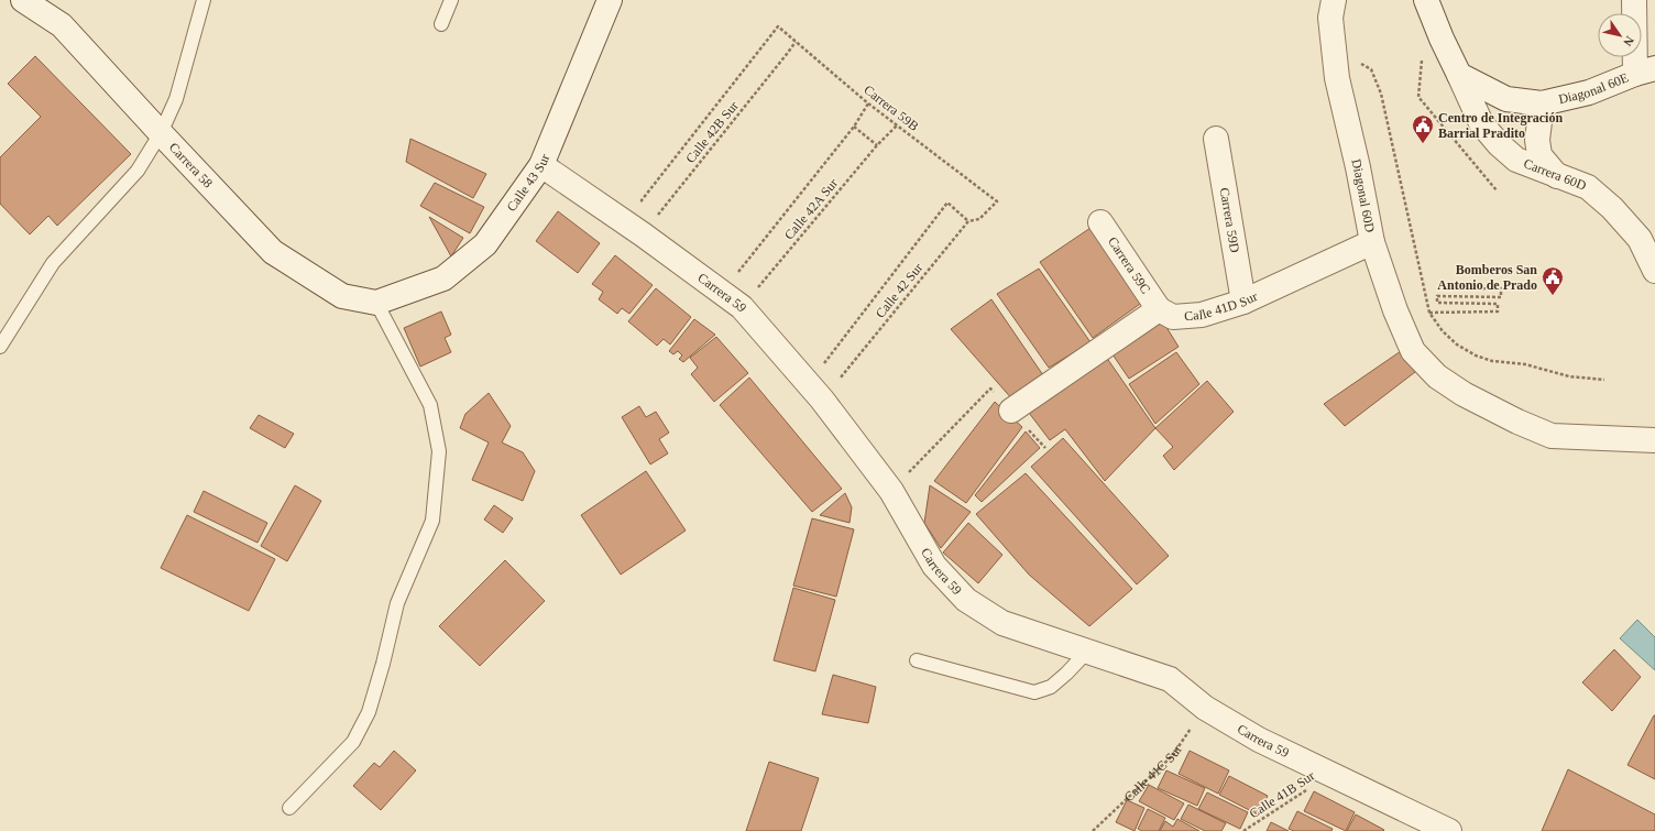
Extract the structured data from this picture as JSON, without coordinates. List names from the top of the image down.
{
  "streets": {
    "street": [
      "Diagonal 60E",
      "Carrera 58",
      "Carrera 60D",
      "Calle 43 Sur",
      "Diagonal 60D",
      "Carrera 59D",
      "Carrera 59C",
      "Carrera 59",
      "Calle 41D Sur"
    ],
    "path": [
      "Carrera 59B",
      "Calle 42B Sur",
      "Calle 42A Sur",
      "Calle 42 Sur",
      "Calle 41C Sur",
      "Calle 41B Sur"
    ]
  },
  "crossings": [
    ["Diagonal 60E", "Carrera 60D"],
    ["Carrera 59B", "Calle 42B Sur"],
    ["Carrera 59B", "Calle 42A Sur"],
    ["Carrera 59B", "Calle 42 Sur"],
    ["Calle 42B Sur", "Carrera 59"],
    ["Carrera 58", "Calle 43 Sur"],
    ["Calle 43 Sur", "Carrera 59"],
    ["Diagonal 60D", "Calle 41D Sur"],
    ["Calle 42A Sur", "Carrera 59"],
    ["Carrera 59D", "Calle 41D Sur"],
    ["Carrera 59C", "Calle 41D Sur"],
    ["Calle 42 Sur", "Carrera 59"],
    ["Carrera 59", "Calle 41C Sur"],
    ["Carrera 59", "Calle 41B Sur"]
  ],
  "places": {
    "public building": ["Centro de Integración Barrial Pradito", "Bomberos San Antonio de Prado"]
  },
  "north": "bottom right"
}
